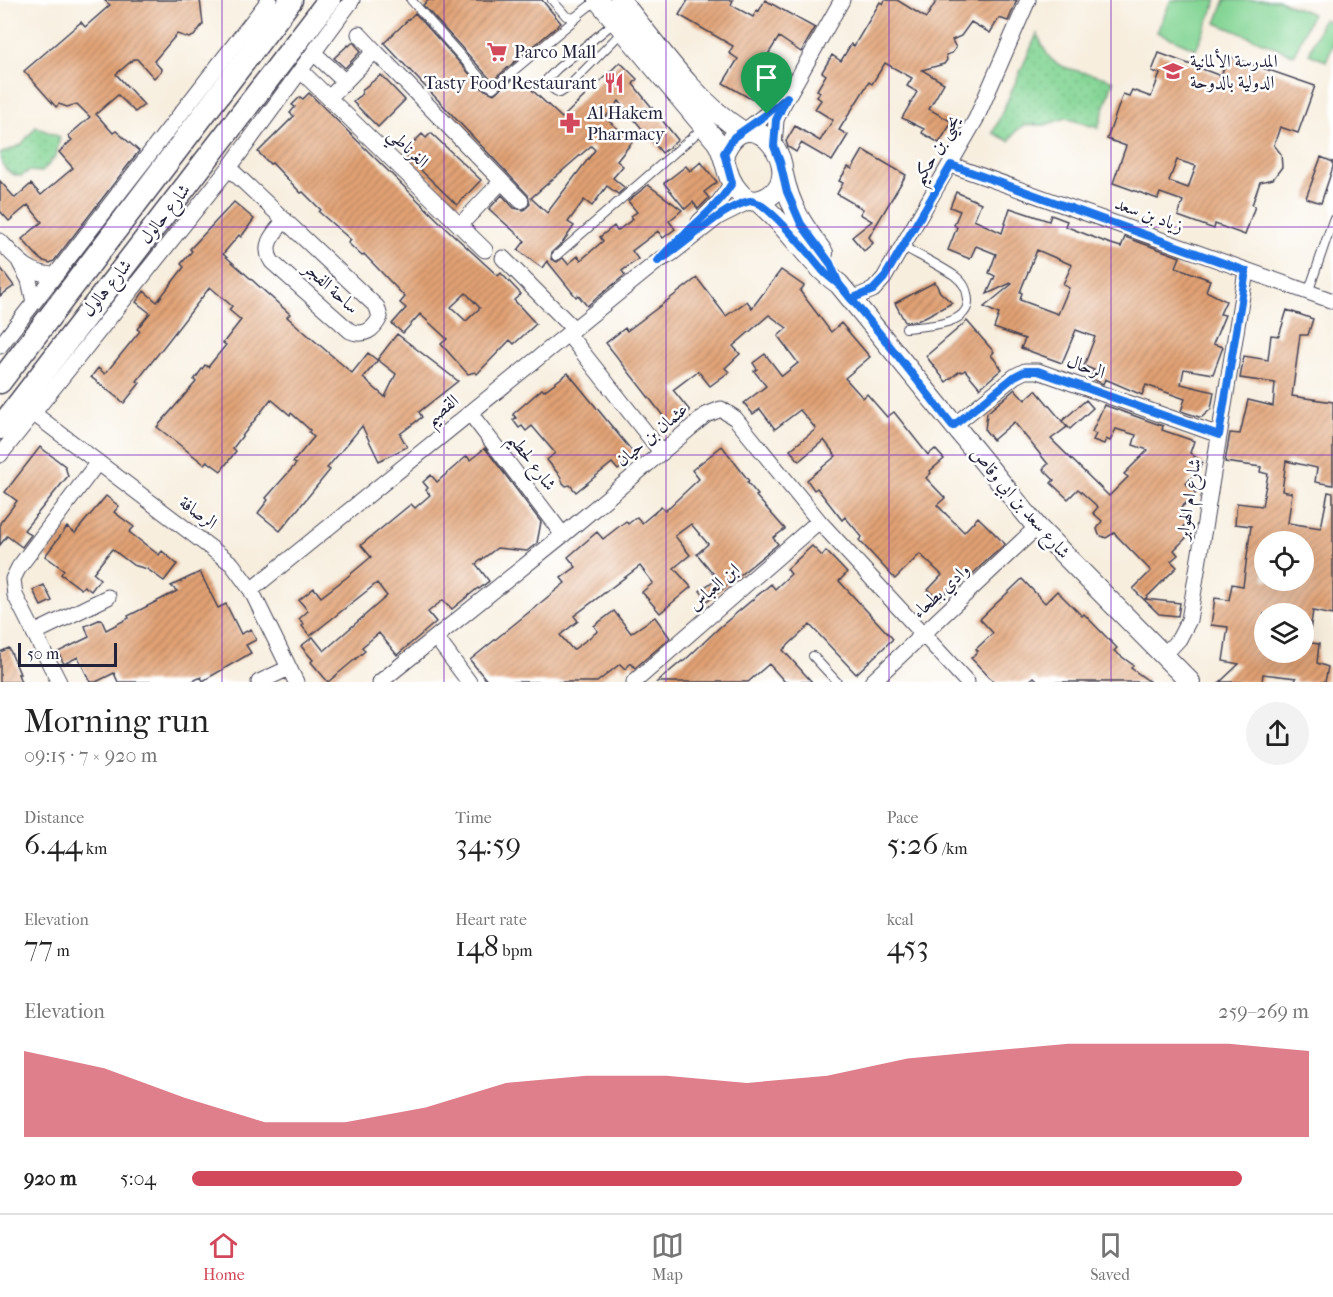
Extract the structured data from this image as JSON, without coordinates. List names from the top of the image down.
{
  "streets": {
    "main road": ["شارع حالول"],
    "street": [
      "الغرناطي",
      "يحيى بن حكيم",
      "زياد بن سعد",
      "شارع هالول",
      "ساحة الفجر",
      "الرحال",
      "القصيم",
      "عثمان بن حيان",
      "شارع لحطيم",
      "شارع ام الهوابر",
      "شارع سعد بن ابي وقاص",
      "الرصافة",
      "ابن العباس",
      "وادي بطحاء"
    ]
  },
  "crossings": [
    ["الغرناطي", "شارع هالول"],
    ["يحيى بن حكيم", "زياد بن سعد"],
    ["يحيى بن حكيم", "شارع سعد بن ابي وقاص"],
    ["زياد بن سعد", "شارع ام الهوابر"],
    ["شارع هالول", "ساحة الفجر"],
    ["شارع هالول", "الرصافة"],
    ["الرحال", "شارع ام الهوابر"],
    ["الرحال", "شارع سعد بن ابي وقاص"],
    ["القصيم", "شارع لحطيم"],
    ["القصيم", "شارع سعد بن ابي وقاص"],
    ["القصيم", "الرصافة"],
    ["عثمان بن حيان", "شارع لحطيم"],
    ["عثمان بن حيان", "ابن العباس"],
    ["عثمان بن حيان", "وادي بطحاء"],
    ["شارع ام الهوابر", "شارع سعد بن ابي وقاص"],
    ["شارع سعد بن ابي وقاص", "وادي بطحاء"]
  ],
  "places": {
    "supermarket": ["Parco Mall"],
    "school or university": ["المدرسة الألمانية الدولية بالدوحة"],
    "restaurant": ["Tasty Food Restaurant"],
    "pharmacy": ["Al Hakem Pharmacy"]
  },
  "scale_bar": "50 m",
  "page": {
    "scale": "50 m",
    "heading": ["Morning run", "09:15 · 7 × 920 m"],
    "stats": [
      ["Distance", "6.44 km"],
      ["Time", "34:59"],
      ["Pace", "5:26 /km"],
      ["Elevation", "77 m"],
      ["Heart rate", "148 bpm"],
      ["kcal", "453"]
    ],
    "chart": ["Elevation", "259–269 m"],
    "list": [
      {
        "name": "920 m",
        "note": "5:04"
      }
    ],
    "tabs": ["Home", "Map", "Saved"]
  }
}
